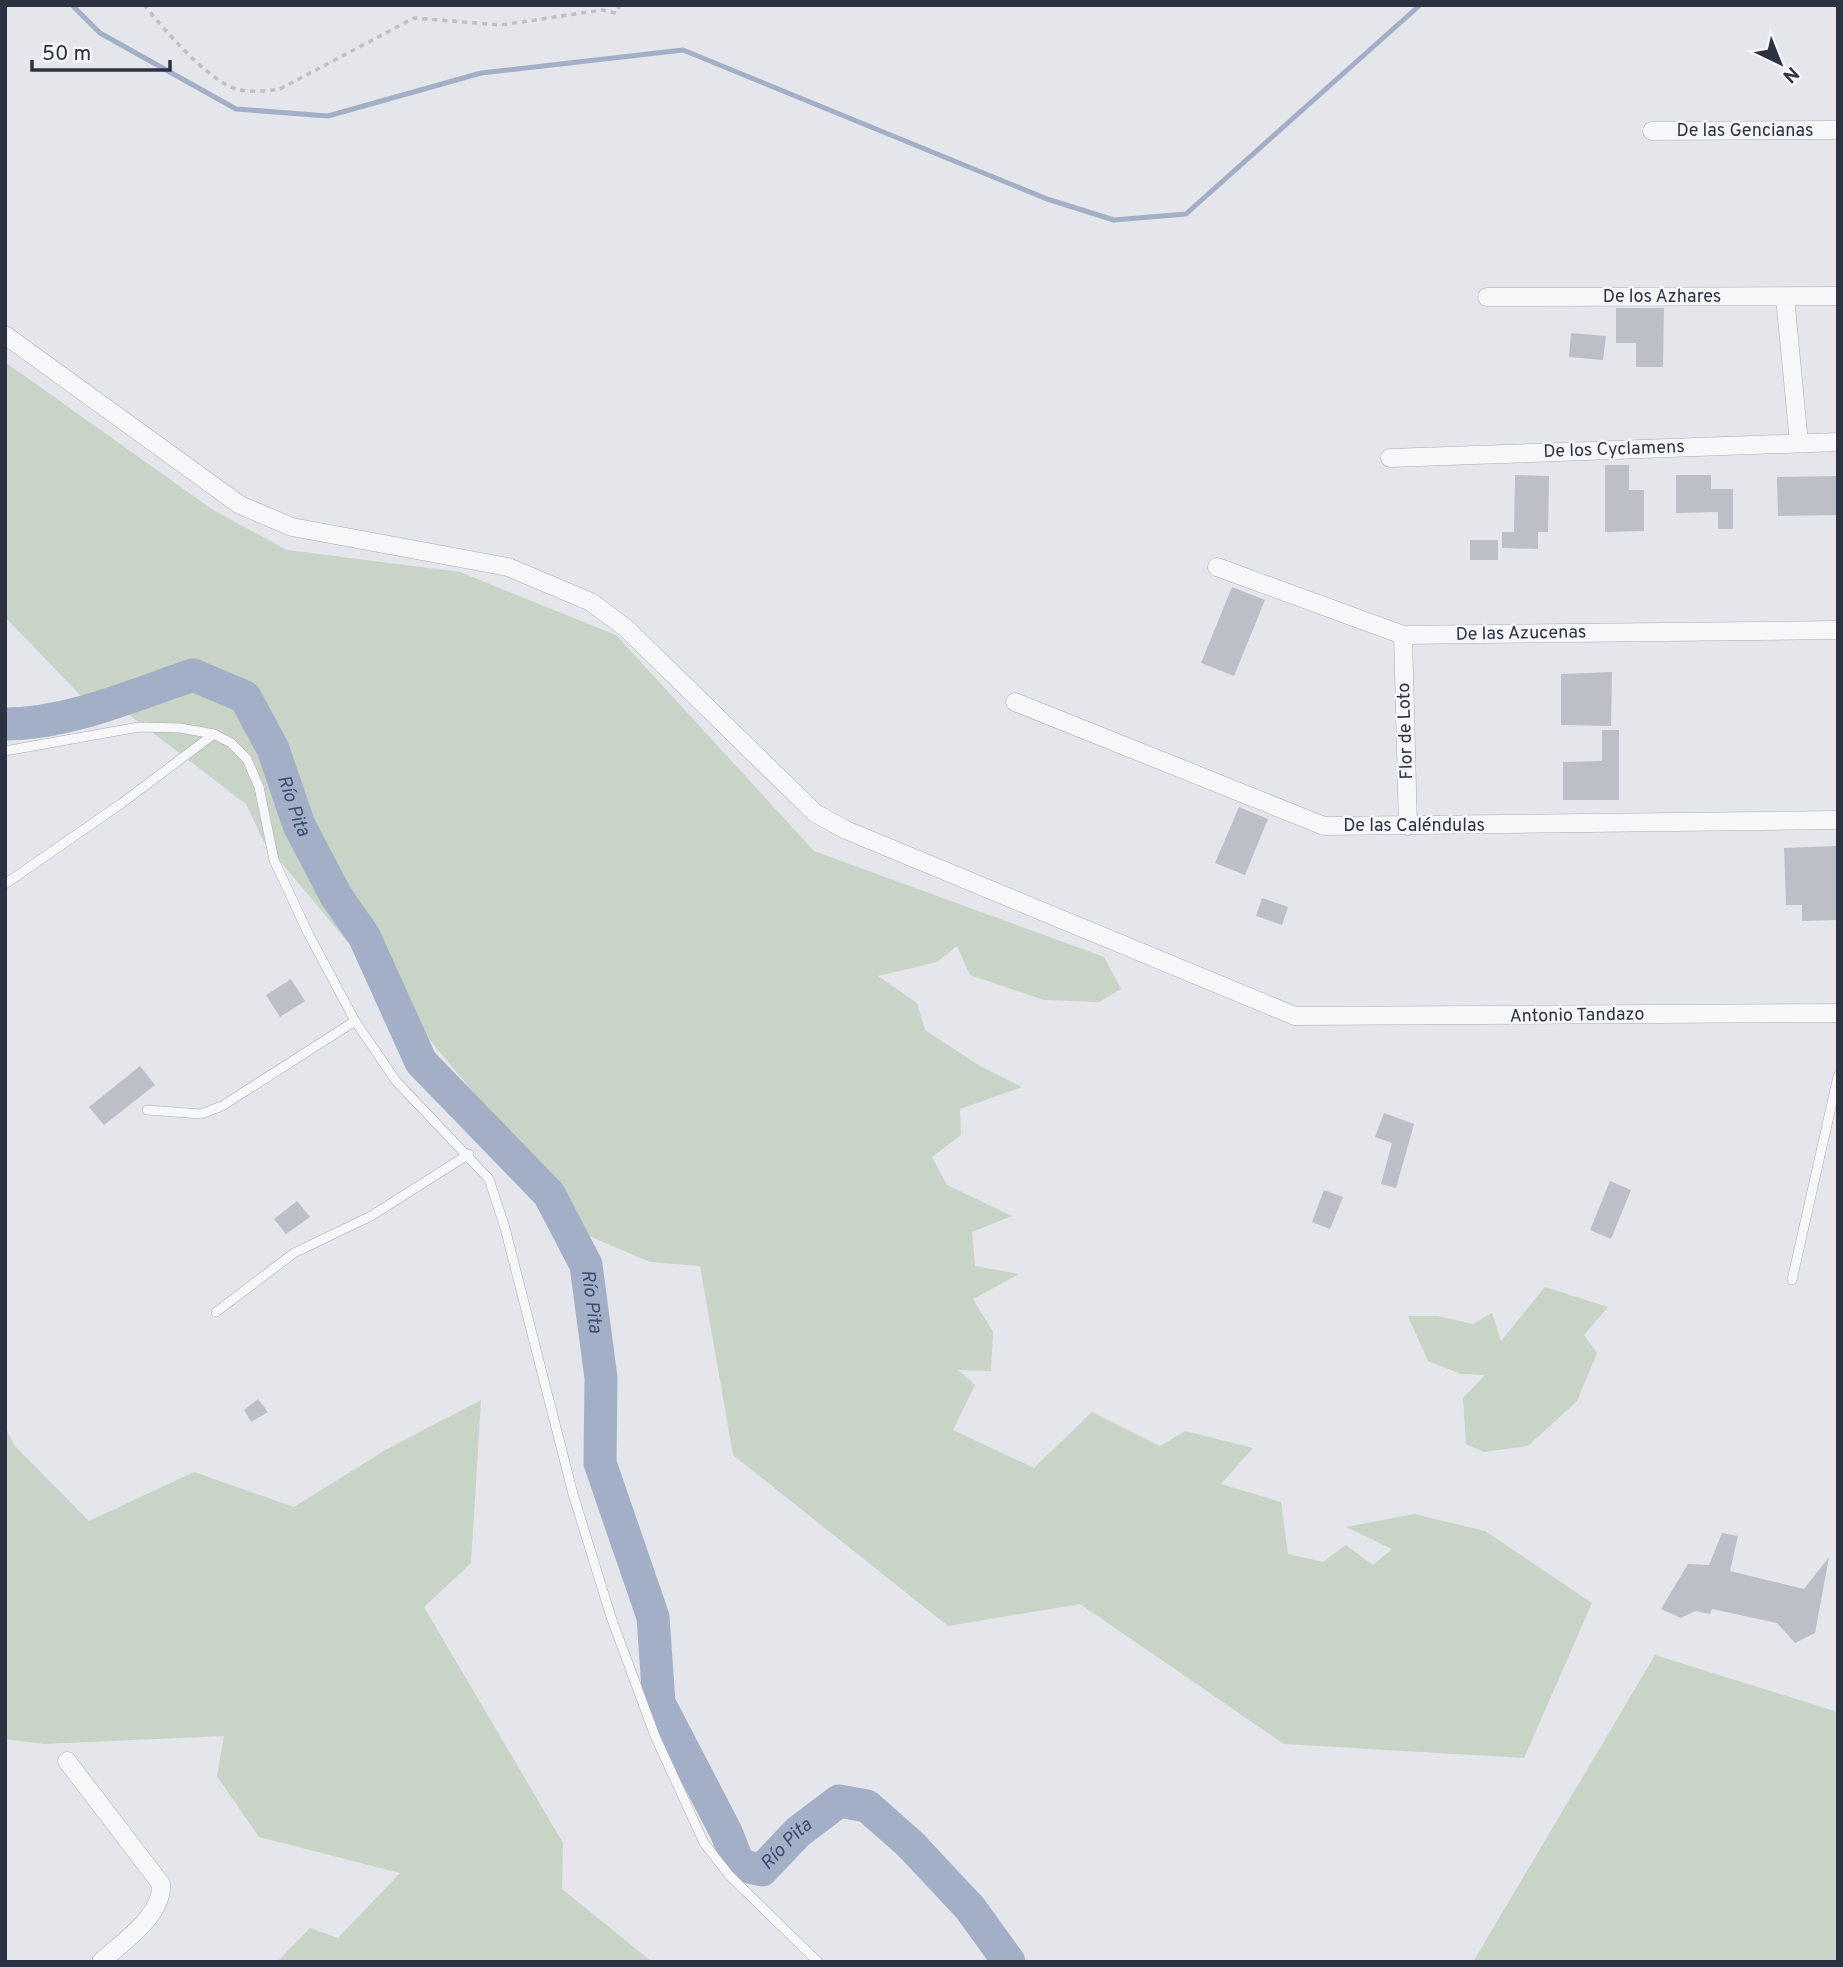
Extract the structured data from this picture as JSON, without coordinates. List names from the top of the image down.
{
  "streets": {
    "street": [
      "De las Gencianas",
      "De los Azhares",
      "De los Cyclamens",
      "De las Azucenas",
      "Flor de Loto",
      "De las Caléndulas",
      "Antonio Tandazo"
    ]
  },
  "crossings": [
    ["De las Azucenas", "Flor de Loto"],
    ["Flor de Loto", "De las Caléndulas"]
  ],
  "water": ["Río Pita"],
  "scale_bar": "50 m",
  "north": "bottom right"
}
